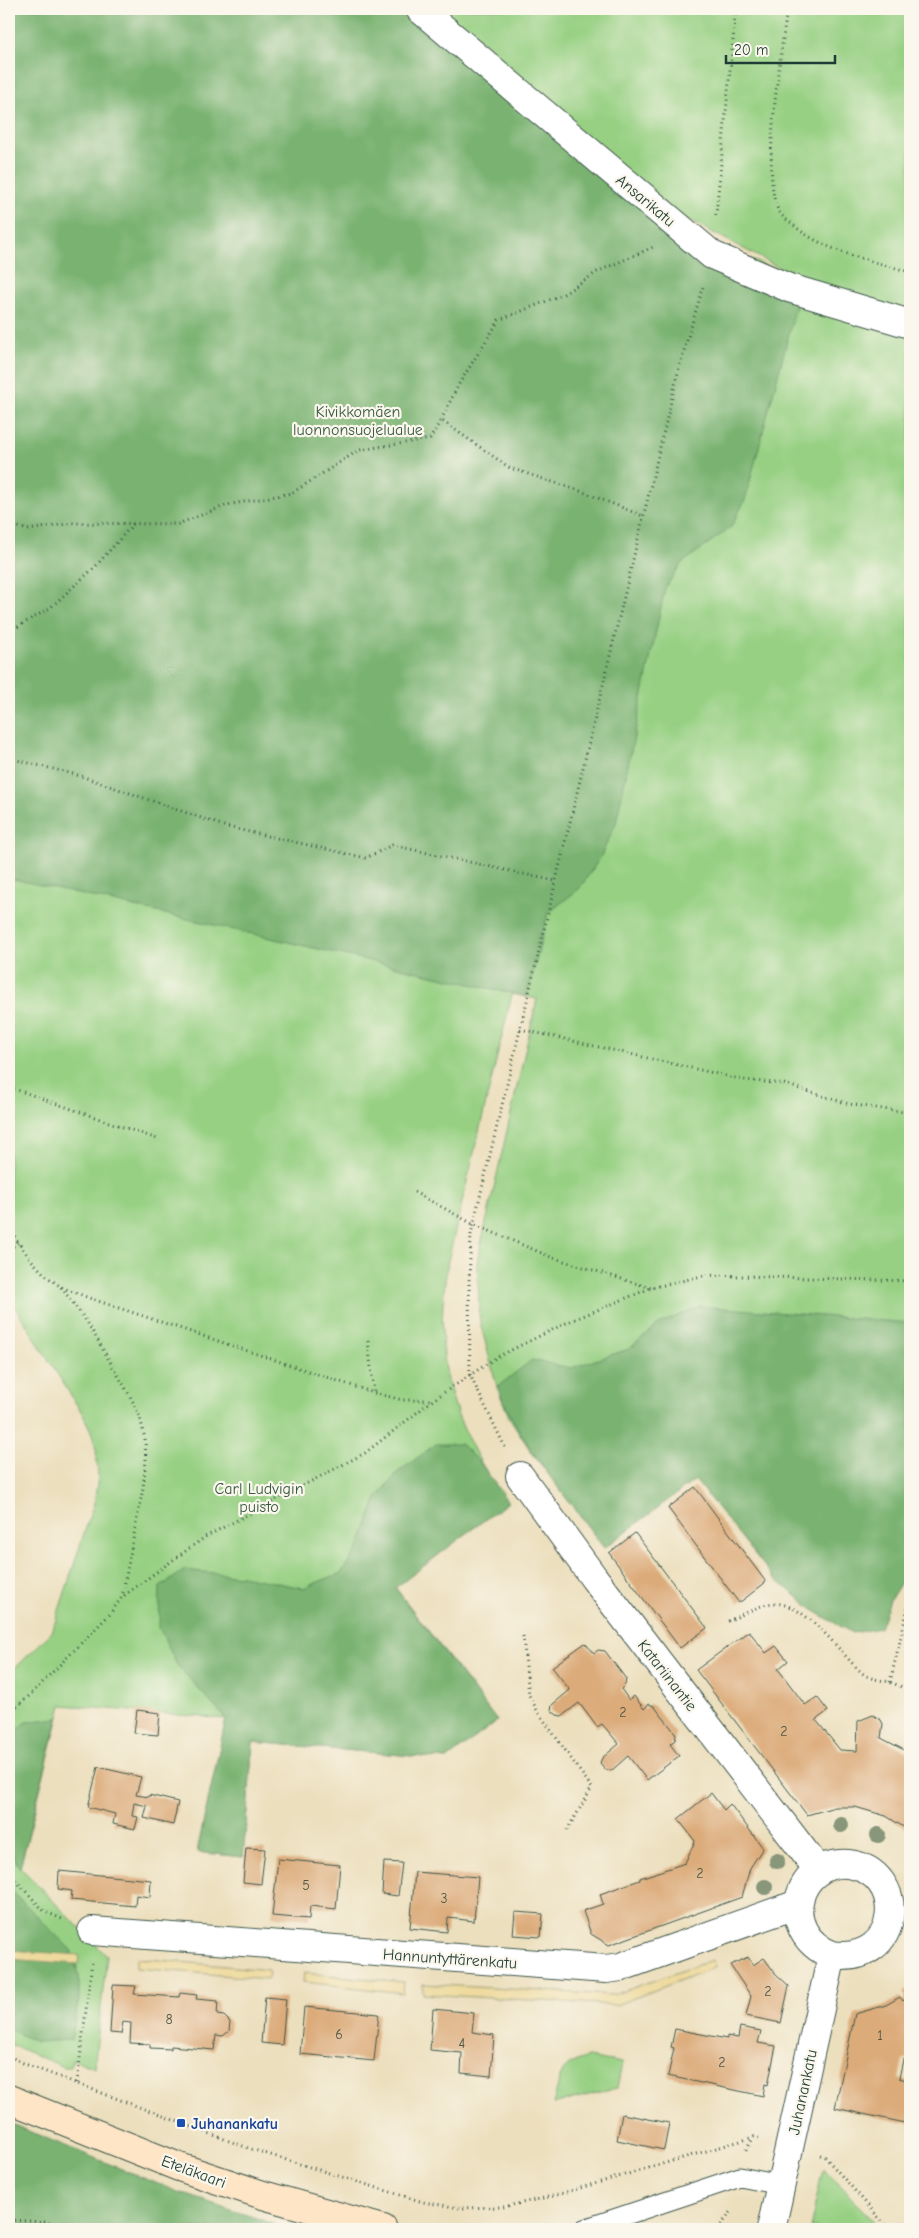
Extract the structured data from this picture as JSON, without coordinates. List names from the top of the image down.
{
  "streets": {
    "main road": ["Eteläkaari"],
    "street": [
      "Ansarikatu",
      "Katariinantie",
      "Hannuntyttärenkatu",
      "Juhanankatu"
    ]
  },
  "crossings": [
    ["Katariinantie", "Hannuntyttärenkatu"],
    ["Katariinantie", "Juhanankatu"],
    ["Hannuntyttärenkatu", "Juhanankatu"]
  ],
  "parks": ["Kivikkomäen luonnonsuojelualue", "Carl Ludvigin puisto"],
  "places": {
    "transit": ["Juhanankatu"]
  },
  "house_numbers": [
    "2",
    "2",
    "2",
    "5",
    "3",
    "2",
    "8",
    "6",
    "1",
    "4",
    "2"
  ],
  "scale_bar": "20 m"
}
